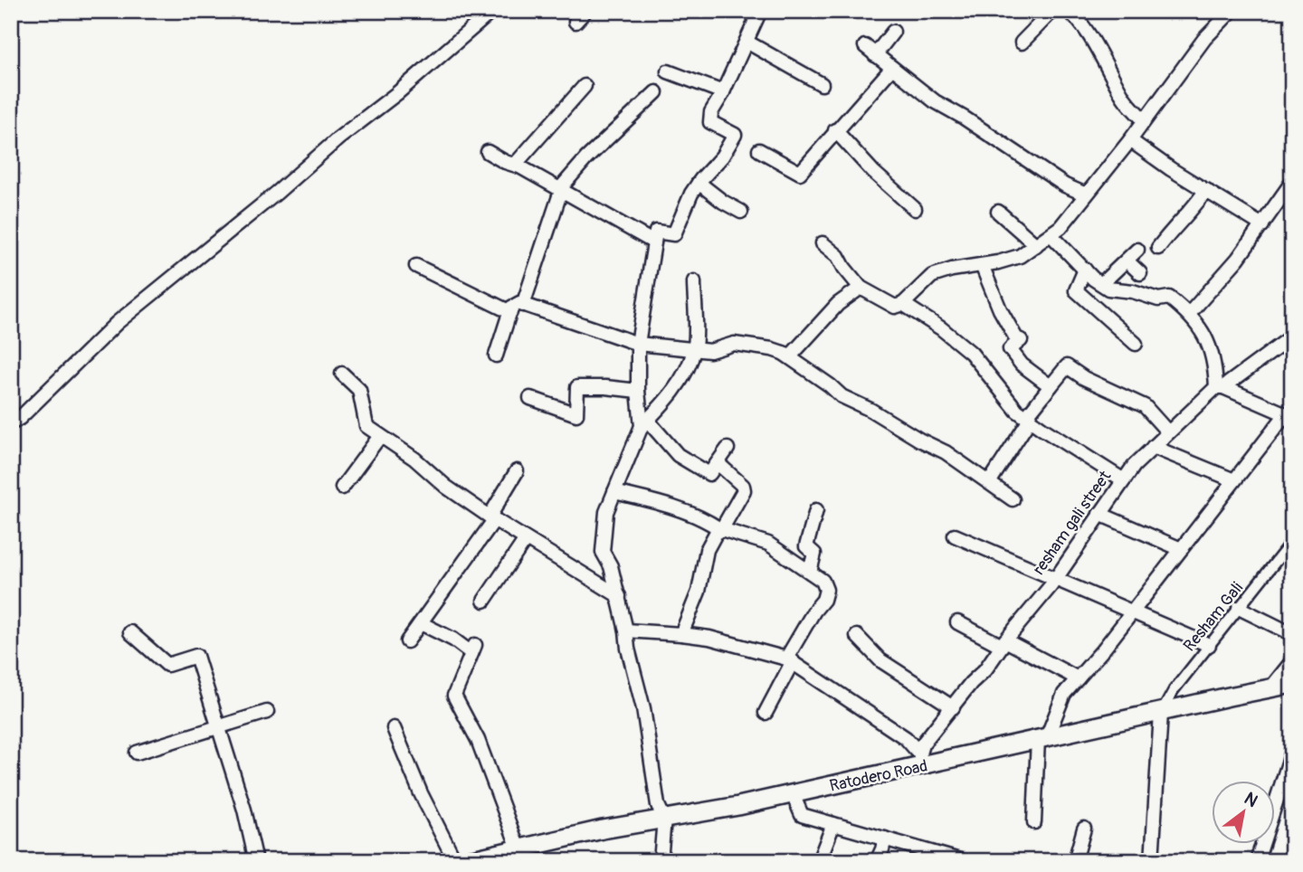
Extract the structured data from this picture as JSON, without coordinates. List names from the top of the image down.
{
  "streets": {
    "main road": ["Ratodero Road"],
    "street": ["resham gali street", "Resham Gali"]
  },
  "crossings": [
    ["resham gali street", "Ratodero Road"],
    ["Resham Gali", "Ratodero Road"]
  ],
  "north": "top right"
}
